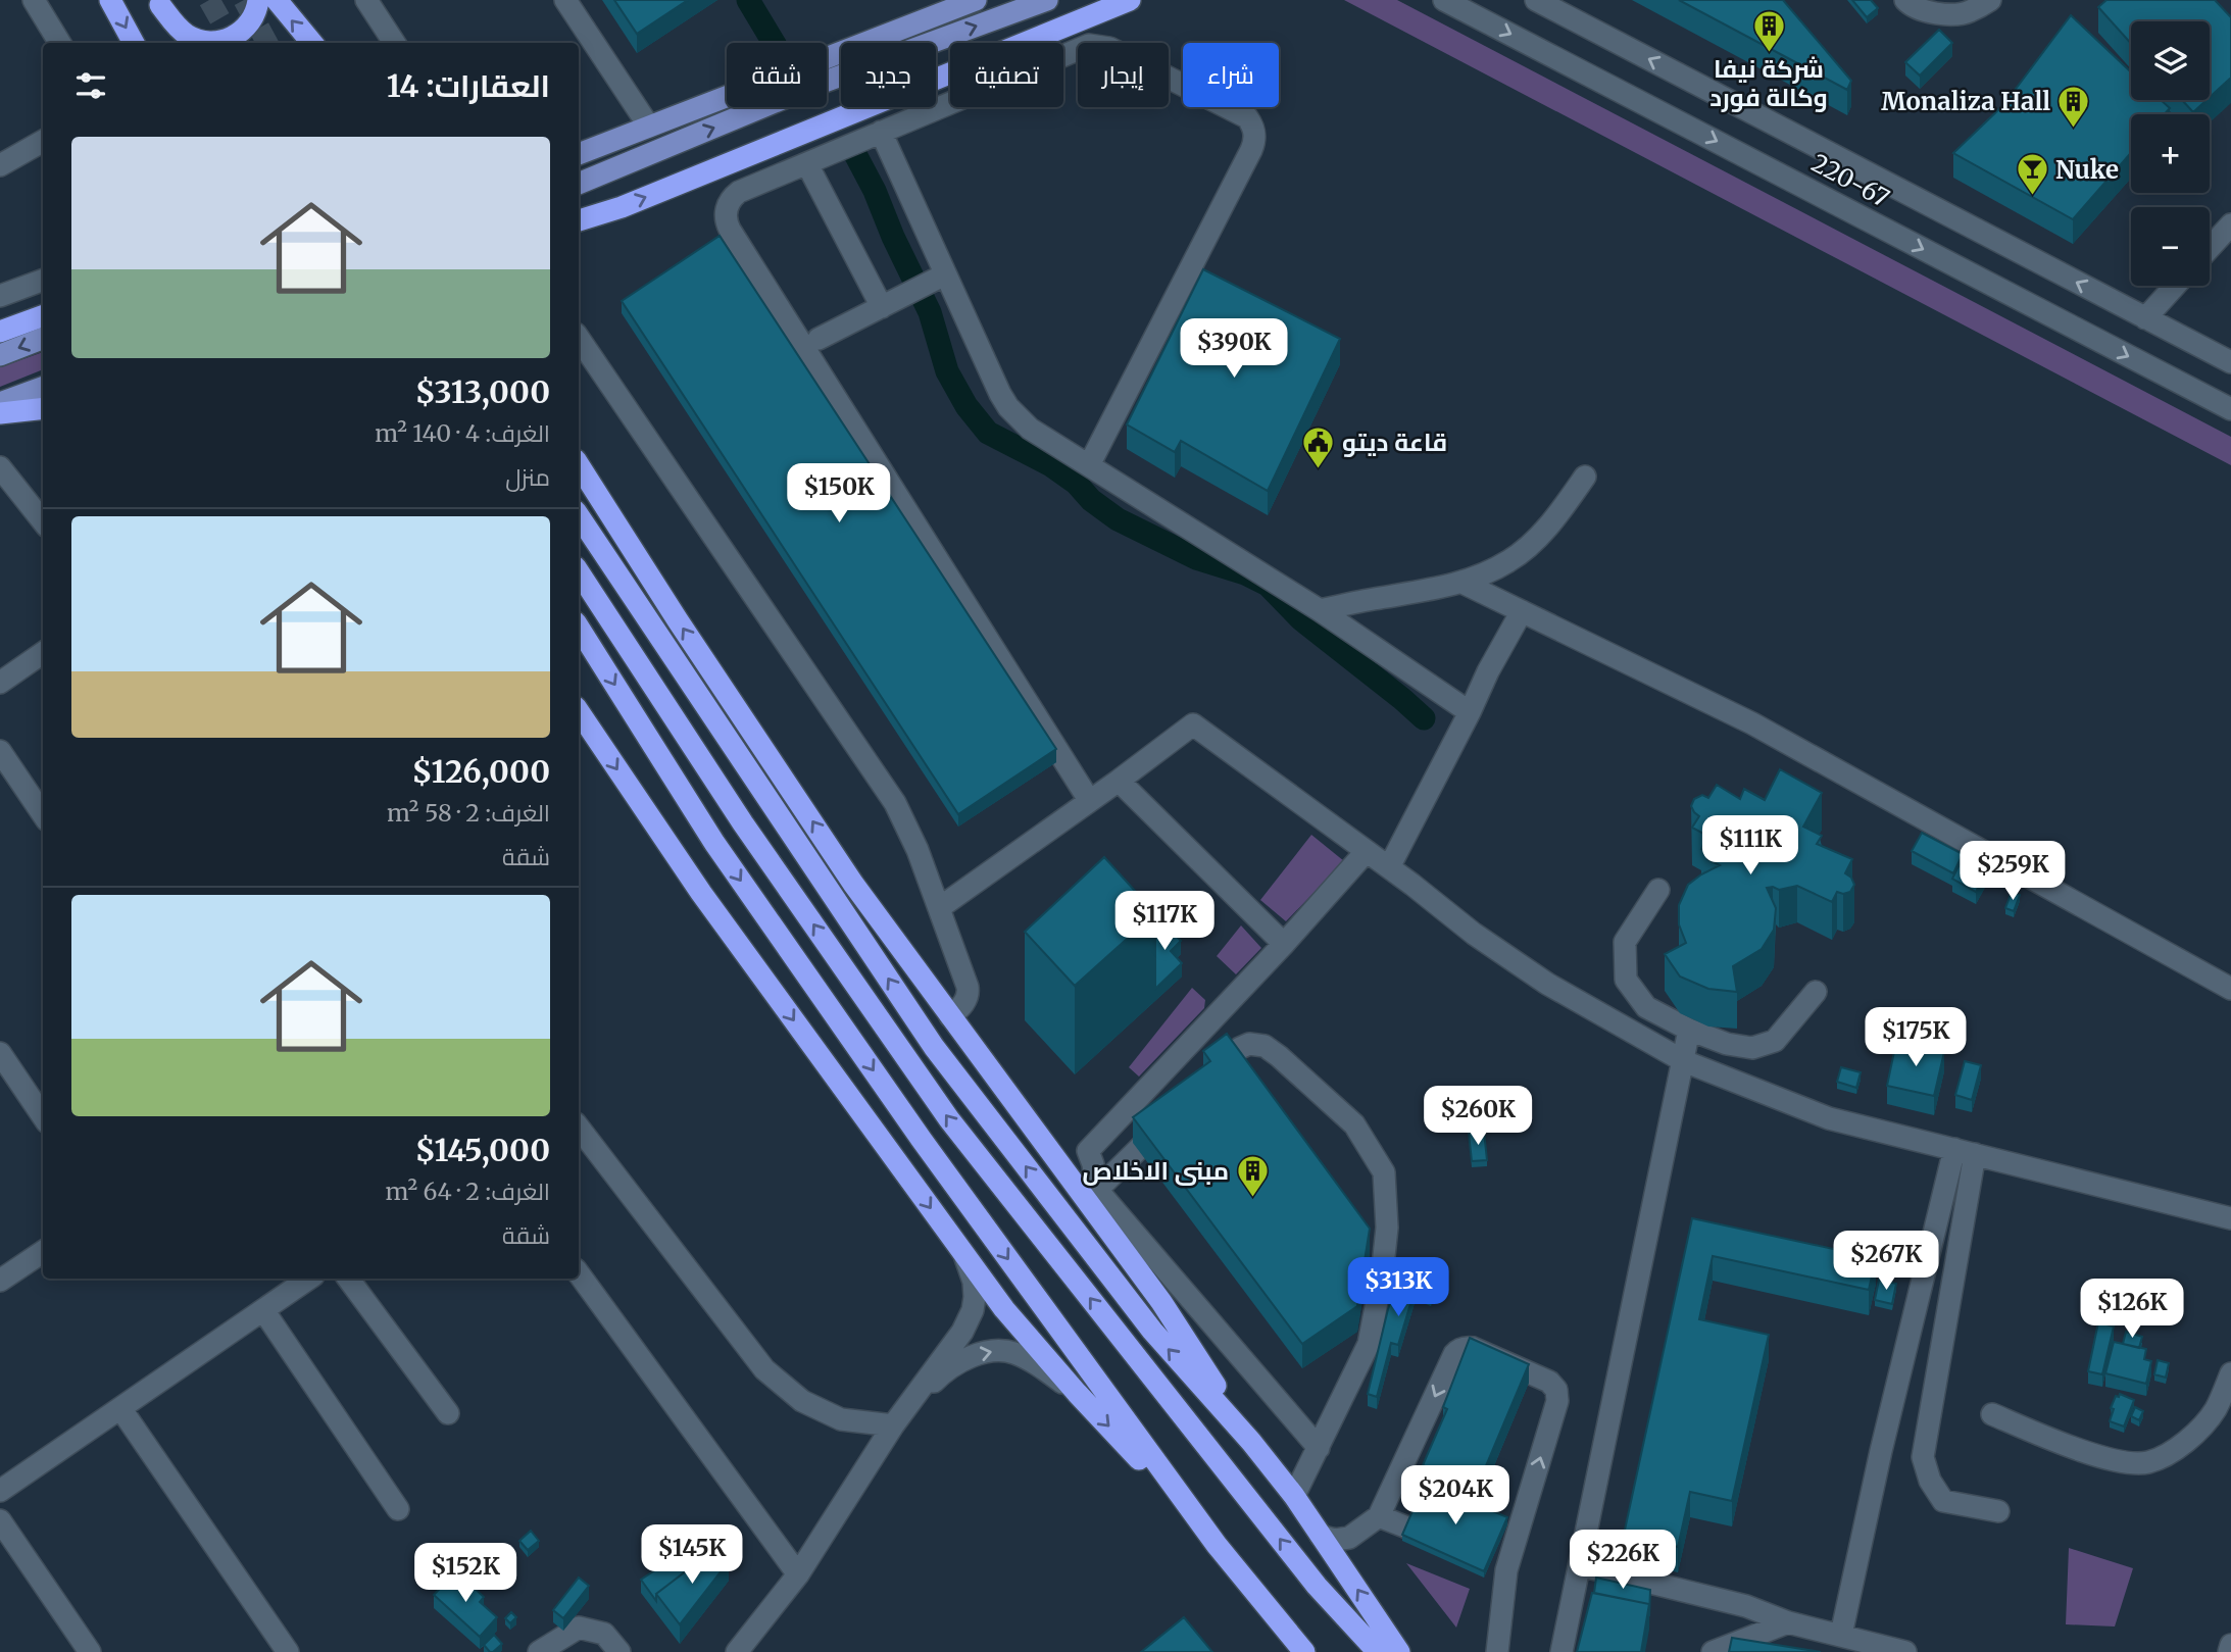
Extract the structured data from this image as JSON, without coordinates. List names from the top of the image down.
{
  "streets": {
    "street": ["220-67"]
  },
  "places": {
    "building": ["شركة نيفا وكالة فورد", "Monaliza Hall", "مبنى الاخلاص"],
    "bar": ["Nuke"],
    "public building": ["قاعة ديتو"]
  },
  "page": {
    "map_buttons": ["+", "−"],
    "chip": [
      "شراء",
      "إيجار",
      "تصفية",
      "جديد",
      "شقة"
    ],
    "heading": "العقارات: 14",
    "list": [
      {
        "name": "$313,000",
        "note": "الغرف: 4 · 140 m² · منزل"
      },
      {
        "name": "$126,000",
        "note": "الغرف: 2 · 58 m² · شقة"
      },
      {
        "name": "$145,000",
        "note": "الغرف: 2 · 64 m² · شقة"
      }
    ],
    "price": [
      "$390K",
      "$150K",
      "$111K",
      "$259K",
      "$117K",
      "$175K",
      "$260K",
      "$267K",
      "$313K",
      "$126K",
      "$204K",
      "$145K",
      "$226K",
      "$152K"
    ]
  }
}
